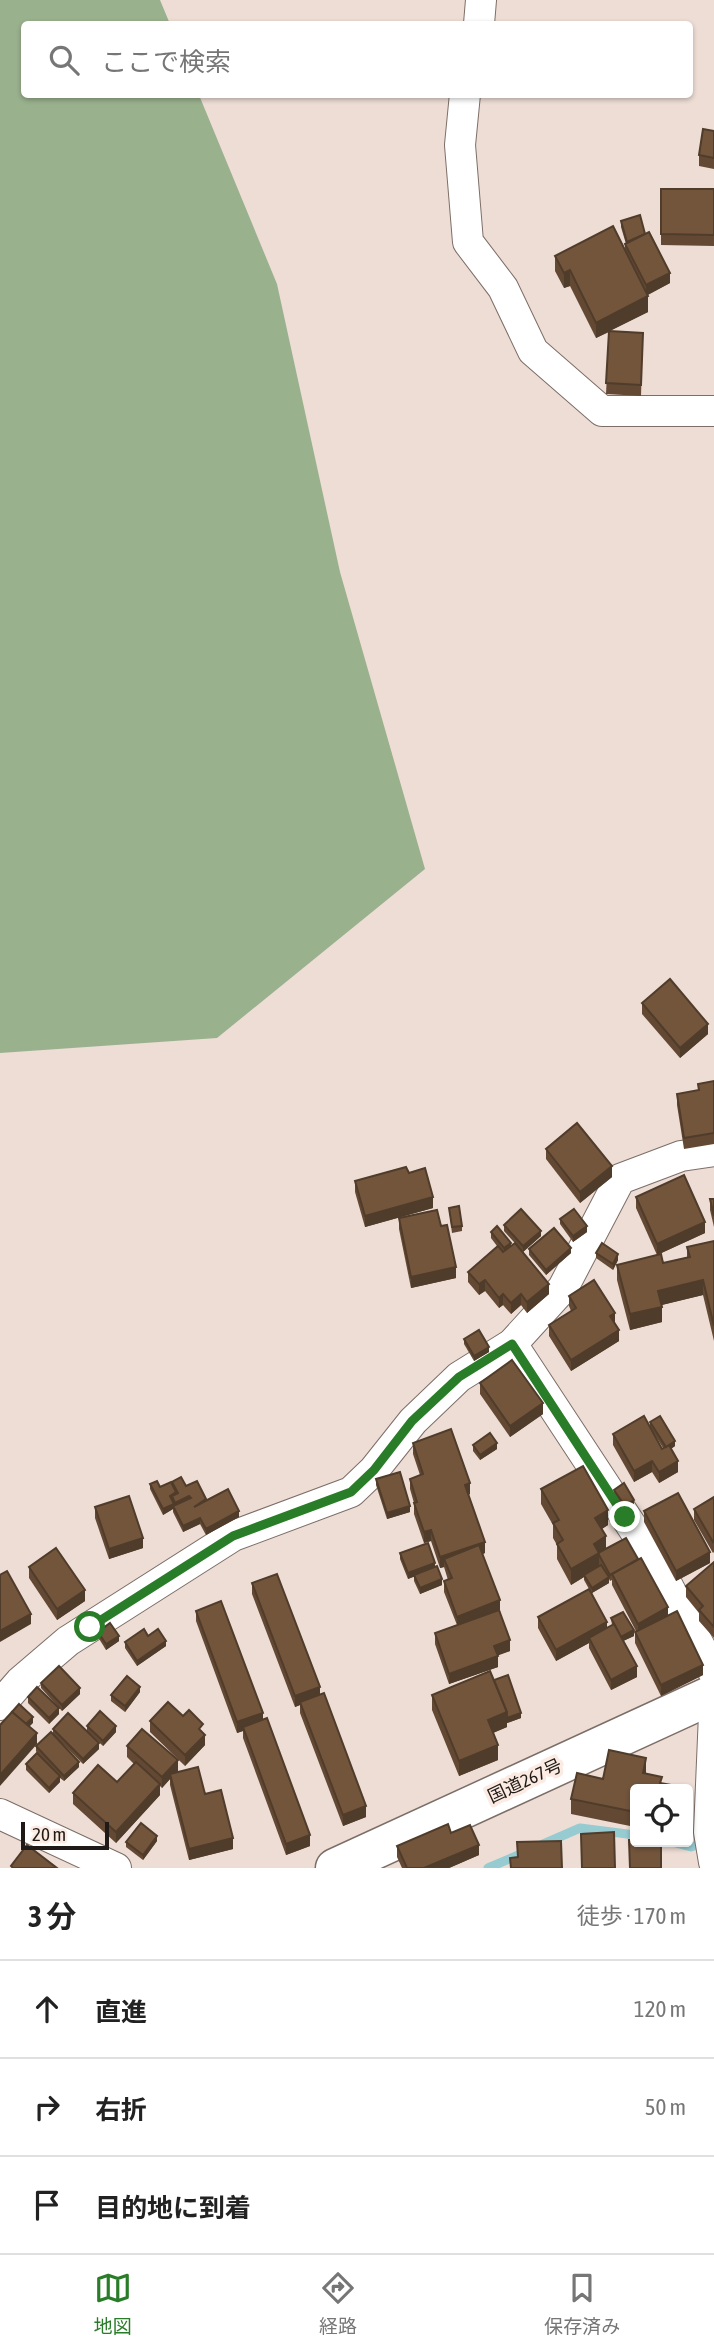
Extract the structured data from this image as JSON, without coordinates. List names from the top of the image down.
{
  "streets": {
    "highway": ["国道267号"]
  },
  "scale_bar": "20 m",
  "page": {
    "search": "ここで検索",
    "scale": "20 m",
    "heading": ["3 分", "徒歩 · 170 m"],
    "list": [
      ["直進", "120 m"],
      ["右折", "50 m"],
      "目的地に到着"
    ],
    "nav": ["地図", "経路", "保存済み"]
  }
}
